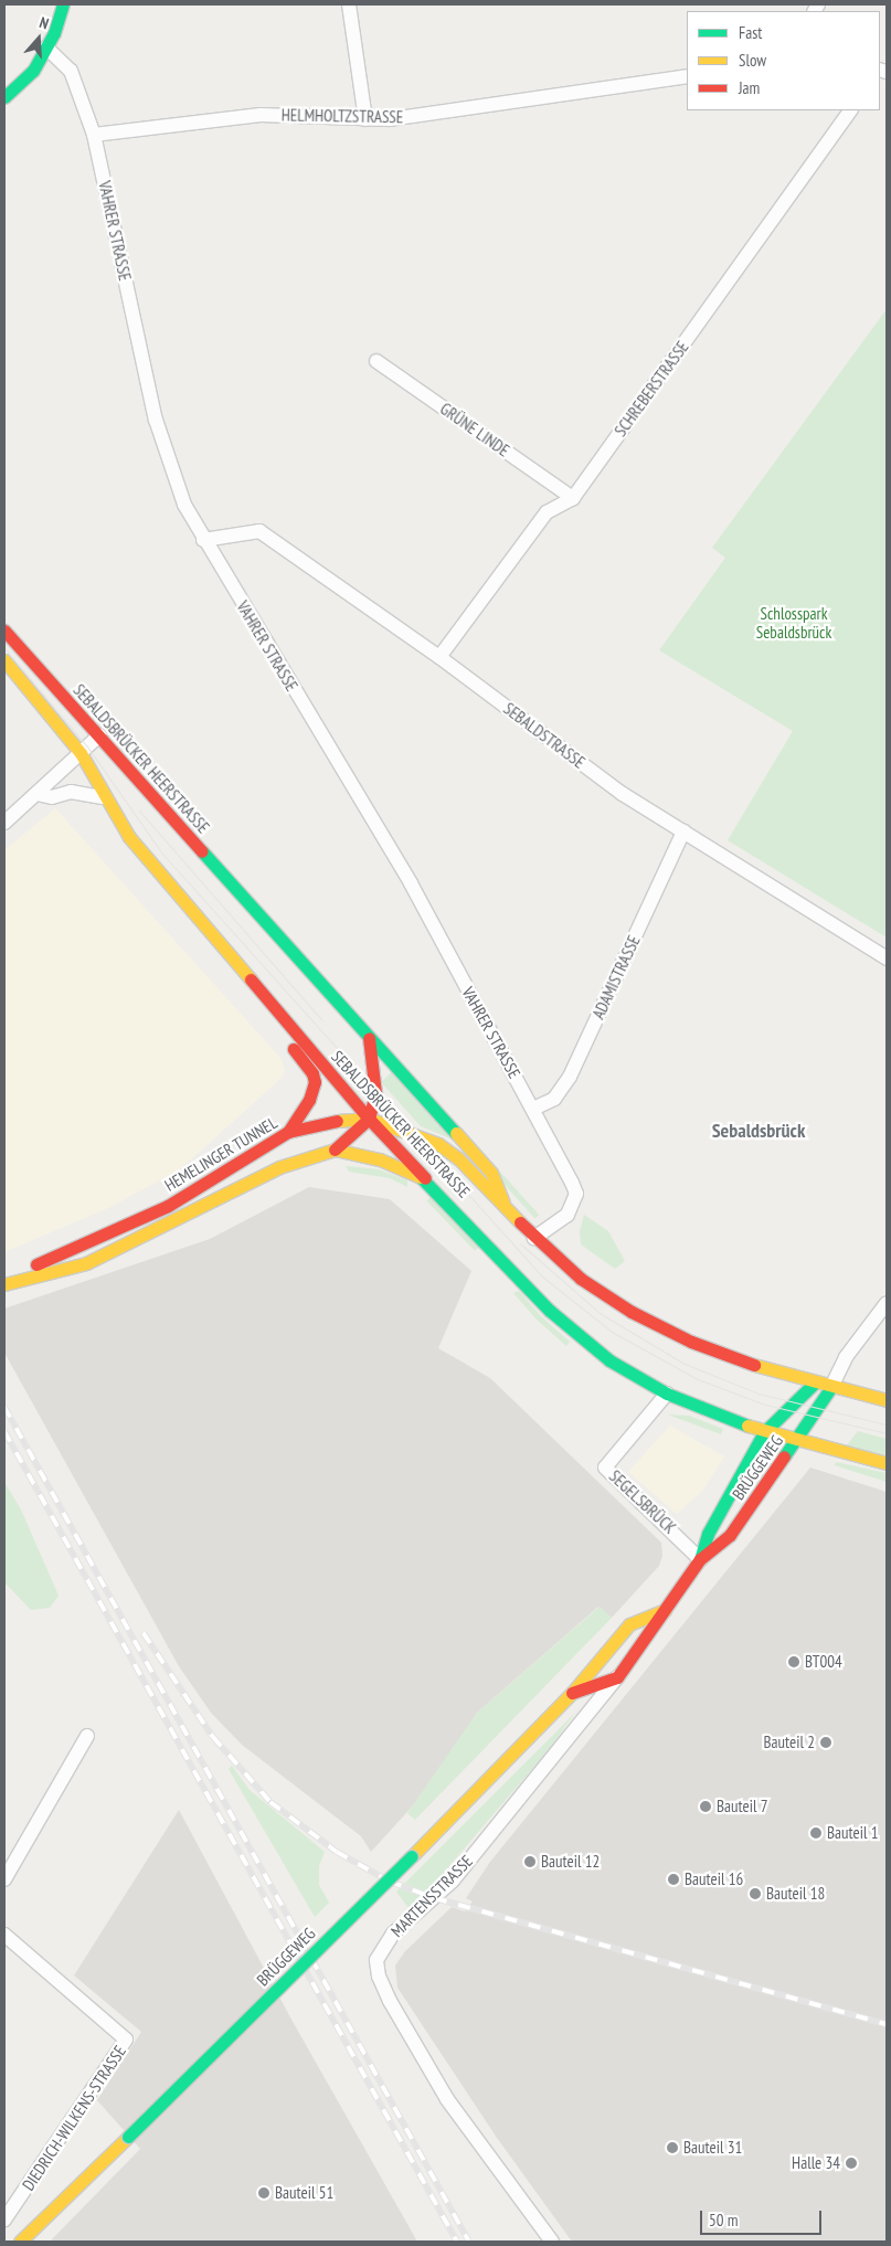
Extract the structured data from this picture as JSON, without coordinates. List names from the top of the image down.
{
  "streets": {
    "main road": ["SEBALDSBRÜCKER HEERSTRASSE", "HEMELINGER TUNNEL", "BRÜGGEWEG"],
    "street": [
      "HELMHOLTZSTRASSE",
      "VAHRER STRASSE",
      "SCHREBERSTRASSE",
      "GRÜNE LINDE",
      "SEBALDSTRASSE",
      "ADAMISTRASSE",
      "SEGELSBRÜCK",
      "MARTENSSTRASSE",
      "DIEDRICH-WILKENS-STRASSE"
    ]
  },
  "crossings": [
    ["HELMHOLTZSTRASSE", "VAHRER STRASSE"],
    ["VAHRER STRASSE", "SEBALDSTRASSE"],
    ["VAHRER STRASSE", "SEBALDSBRÜCKER HEERSTRASSE"],
    ["VAHRER STRASSE", "ADAMISTRASSE"],
    ["SCHREBERSTRASSE", "GRÜNE LINDE"],
    ["SCHREBERSTRASSE", "SEBALDSTRASSE"],
    ["SEBALDSTRASSE", "ADAMISTRASSE"],
    ["SEBALDSBRÜCKER HEERSTRASSE", "HEMELINGER TUNNEL"],
    ["SEBALDSBRÜCKER HEERSTRASSE", "BRÜGGEWEG"],
    ["SEBALDSBRÜCKER HEERSTRASSE", "SEGELSBRÜCK"],
    ["BRÜGGEWEG", "SEGELSBRÜCK"],
    ["BRÜGGEWEG", "MARTENSSTRASSE"]
  ],
  "districts": ["Sebaldsbrück"],
  "parks": ["Schlosspark Sebaldsbrück"],
  "places": [
    "BT004",
    "Bauteil 2",
    "Bauteil 7",
    "Bauteil 1",
    "Bauteil 12",
    "Bauteil 16",
    "Bauteil 18",
    "Bauteil 31",
    "Halle 34",
    "Bauteil 51"
  ],
  "legend": ["Fast", "Slow", "Jam"],
  "scale_bar": "50 m",
  "north": "top"
}
